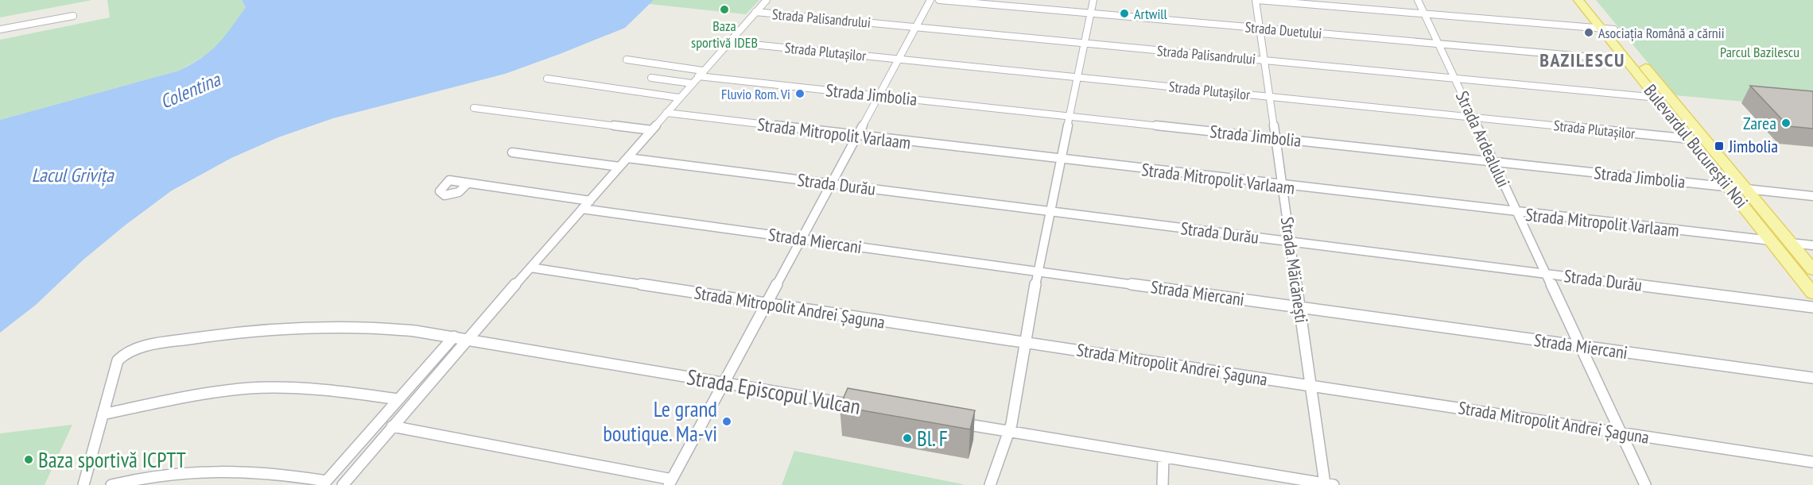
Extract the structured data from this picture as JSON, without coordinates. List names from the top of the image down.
{
  "streets": {
    "main road": ["Bulevardul Bucureștii Noi"],
    "street": [
      "Strada Palisandrului",
      "Strada Duetului",
      "Strada Plutașilor",
      "Strada Jimbolia",
      "Strada Mitropolit Varlaam",
      "Strada Ardealului",
      "Strada Durău",
      "Strada Miercani",
      "Strada Măicănești",
      "Strada Mitropolit Andrei Șaguna",
      "Strada Episcopul Vulcan"
    ]
  },
  "crossings": [
    ["Strada Palisandrului", "Strada Ardealului"],
    ["Strada Palisandrului", "Bulevardul Bucureștii Noi"],
    ["Strada Palisandrului", "Strada Măicănești"],
    ["Strada Duetului", "Strada Ardealului"],
    ["Strada Duetului", "Bulevardul Bucureștii Noi"],
    ["Strada Duetului", "Strada Măicănești"],
    ["Strada Plutașilor", "Strada Ardealului"],
    ["Strada Plutașilor", "Bulevardul Bucureștii Noi"],
    ["Strada Plutașilor", "Strada Măicănești"],
    ["Strada Jimbolia", "Strada Ardealului"],
    ["Strada Jimbolia", "Bulevardul Bucureștii Noi"],
    ["Strada Jimbolia", "Strada Măicănești"],
    ["Strada Mitropolit Varlaam", "Strada Ardealului"],
    ["Strada Mitropolit Varlaam", "Bulevardul Bucureștii Noi"],
    ["Strada Mitropolit Varlaam", "Strada Măicănești"],
    ["Strada Ardealului", "Strada Durău"],
    ["Strada Ardealului", "Strada Miercani"],
    ["Strada Ardealului", "Strada Mitropolit Andrei Șaguna"],
    ["Strada Durău", "Strada Măicănești"],
    ["Strada Miercani", "Strada Măicănești"],
    ["Strada Măicănești", "Strada Mitropolit Andrei Șaguna"]
  ],
  "districts": ["BAZILESCU"],
  "water": ["Colentina", "Lacul Grivița"],
  "parks": ["Parcul Bazilescu"],
  "places": {
    "other": [
      "Baza sportivă IDEB",
      "Artwill",
      "Asociația Română a cărnii",
      "Fluvio Rom. Vi",
      "Zarea",
      "Le grand boutique. Ma-vi",
      "Bl. F",
      "Baza sportivă ICPTT"
    ],
    "transit": ["Jimbolia"]
  }
}
